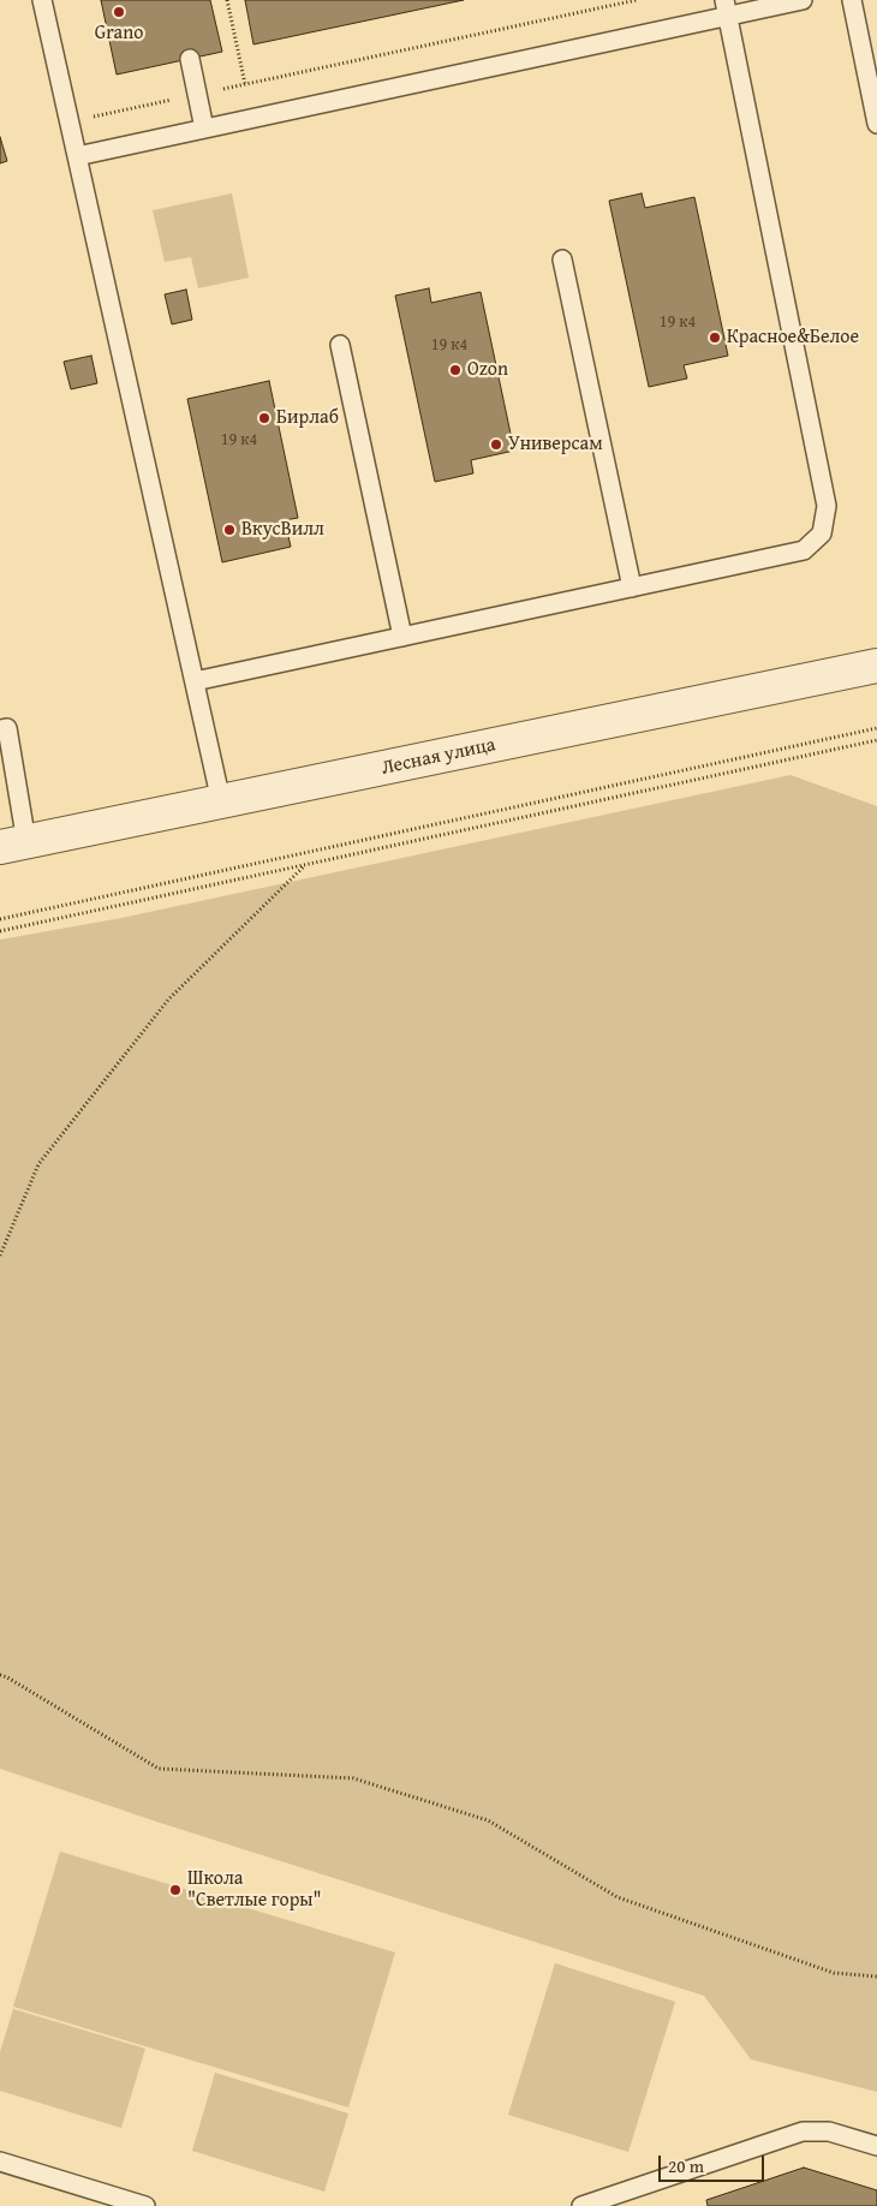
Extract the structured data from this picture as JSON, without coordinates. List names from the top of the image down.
{
  "streets": {
    "street": ["Лесная улица"]
  },
  "places": [
    "Grano",
    "Красное&Белое",
    "Ozon",
    "Бирлаб",
    "Универсам",
    "ВкусВилл",
    "Школа \"Светлые горы\""
  ],
  "house_numbers": ["19 к4", "19 к4", "19 к4"],
  "scale_bar": "20 m"
}
